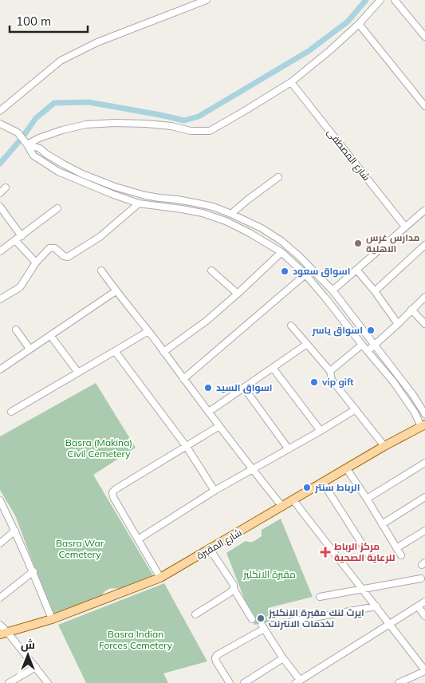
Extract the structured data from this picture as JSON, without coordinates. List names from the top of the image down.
{
  "streets": {
    "main road": ["شارع المقبرة"],
    "street": ["شارع المصطفى"]
  },
  "parks": [
    "Basra (Makina) Civil Cemetery",
    "Basra War Cemetery",
    "مقبرة الانكليز",
    "Basra Indian Forces Cemetery"
  ],
  "places": {
    "other": [
      "مدارس غرس الاهلية",
      "اسواق سعود",
      "اسواق ياسر",
      "vip gift",
      "اسواق السيد",
      "الرباط سنتر",
      "ايرث لنك مقبرة الانكليز لخدمات الانترنت"
    ],
    "health": ["مركز الرباط للرعاية الصحية"]
  },
  "scale_bar": "100 m",
  "north": "top"
}
